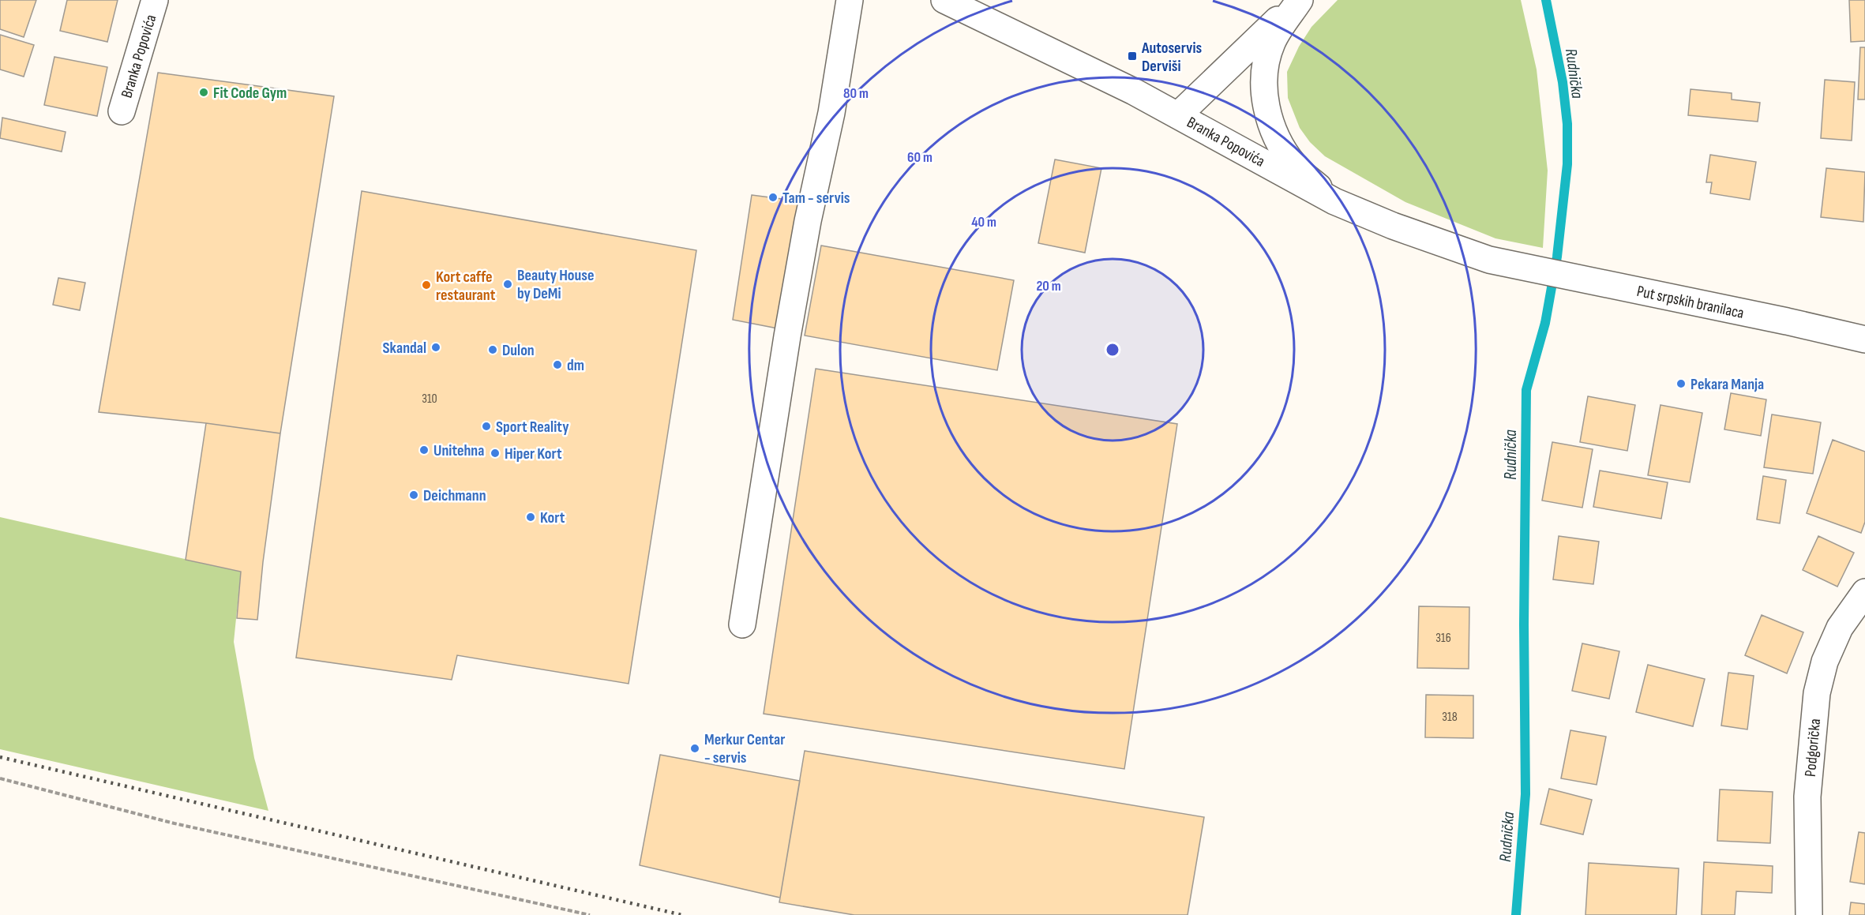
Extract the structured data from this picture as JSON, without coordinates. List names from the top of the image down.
{
  "streets": {
    "main road": ["Branka Popovića", "Put srpskih branilaca", "Podgorička"]
  },
  "crossings": [
    ["Branka Popovića", "Put srpskih branilaca"]
  ],
  "water": ["Rudnička"],
  "places": {
    "transit": ["Autoservis Derviši"],
    "other": [
      "Fit Code Gym",
      "Tam - servis",
      "Beauty House by DeMi",
      "Kort caffe restaurant",
      "Skandal",
      "Dulon",
      "dm",
      "Pekara Manja",
      "Sport Reality",
      "Unitehna",
      "Hiper Kort",
      "Deichmann",
      "Kort",
      "Merkur Centar - servis"
    ]
  },
  "house_numbers": ["310", "316", "318"],
  "rings": [
    "80 m",
    "60 m",
    "40 m",
    "20 m"
  ]
}
